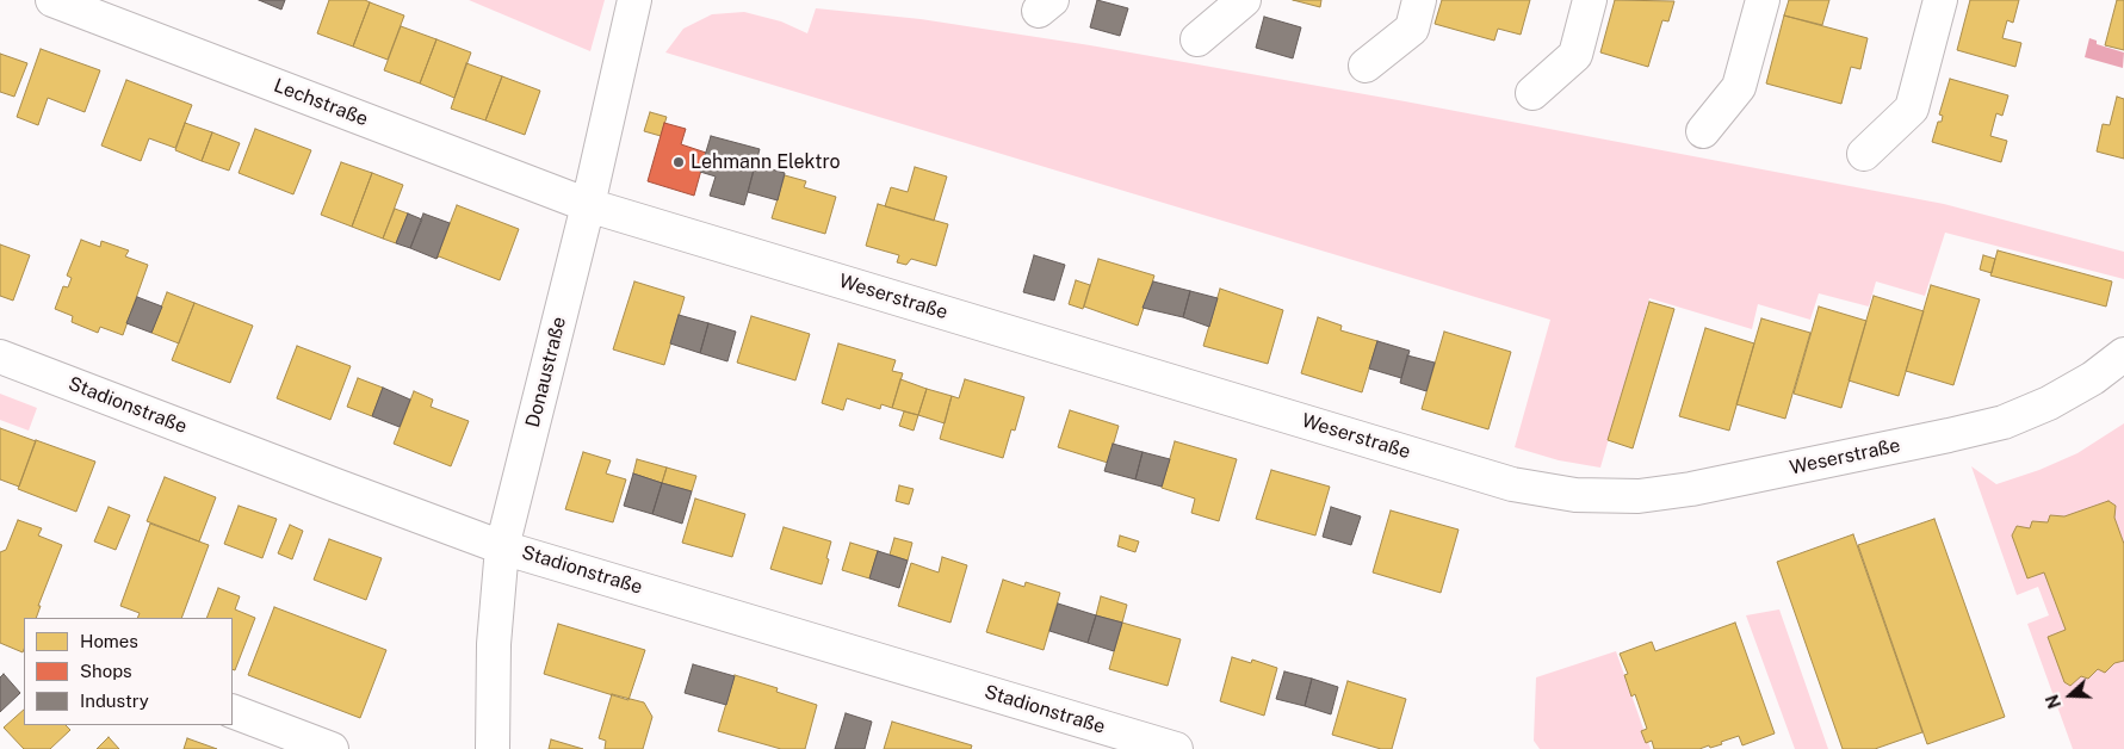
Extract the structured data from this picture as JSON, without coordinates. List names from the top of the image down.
{
  "streets": {
    "street": [
      "Lechstraße",
      "Weserstraße",
      "Donaustraße",
      "Stadionstraße"
    ]
  },
  "crossings": [
    ["Lechstraße", "Weserstraße"],
    ["Lechstraße", "Donaustraße"],
    ["Weserstraße", "Donaustraße"],
    ["Donaustraße", "Stadionstraße"]
  ],
  "places": ["Lehmann Elektro"],
  "legend": ["Homes", "Shops", "Industry"],
  "north": "left"
}
